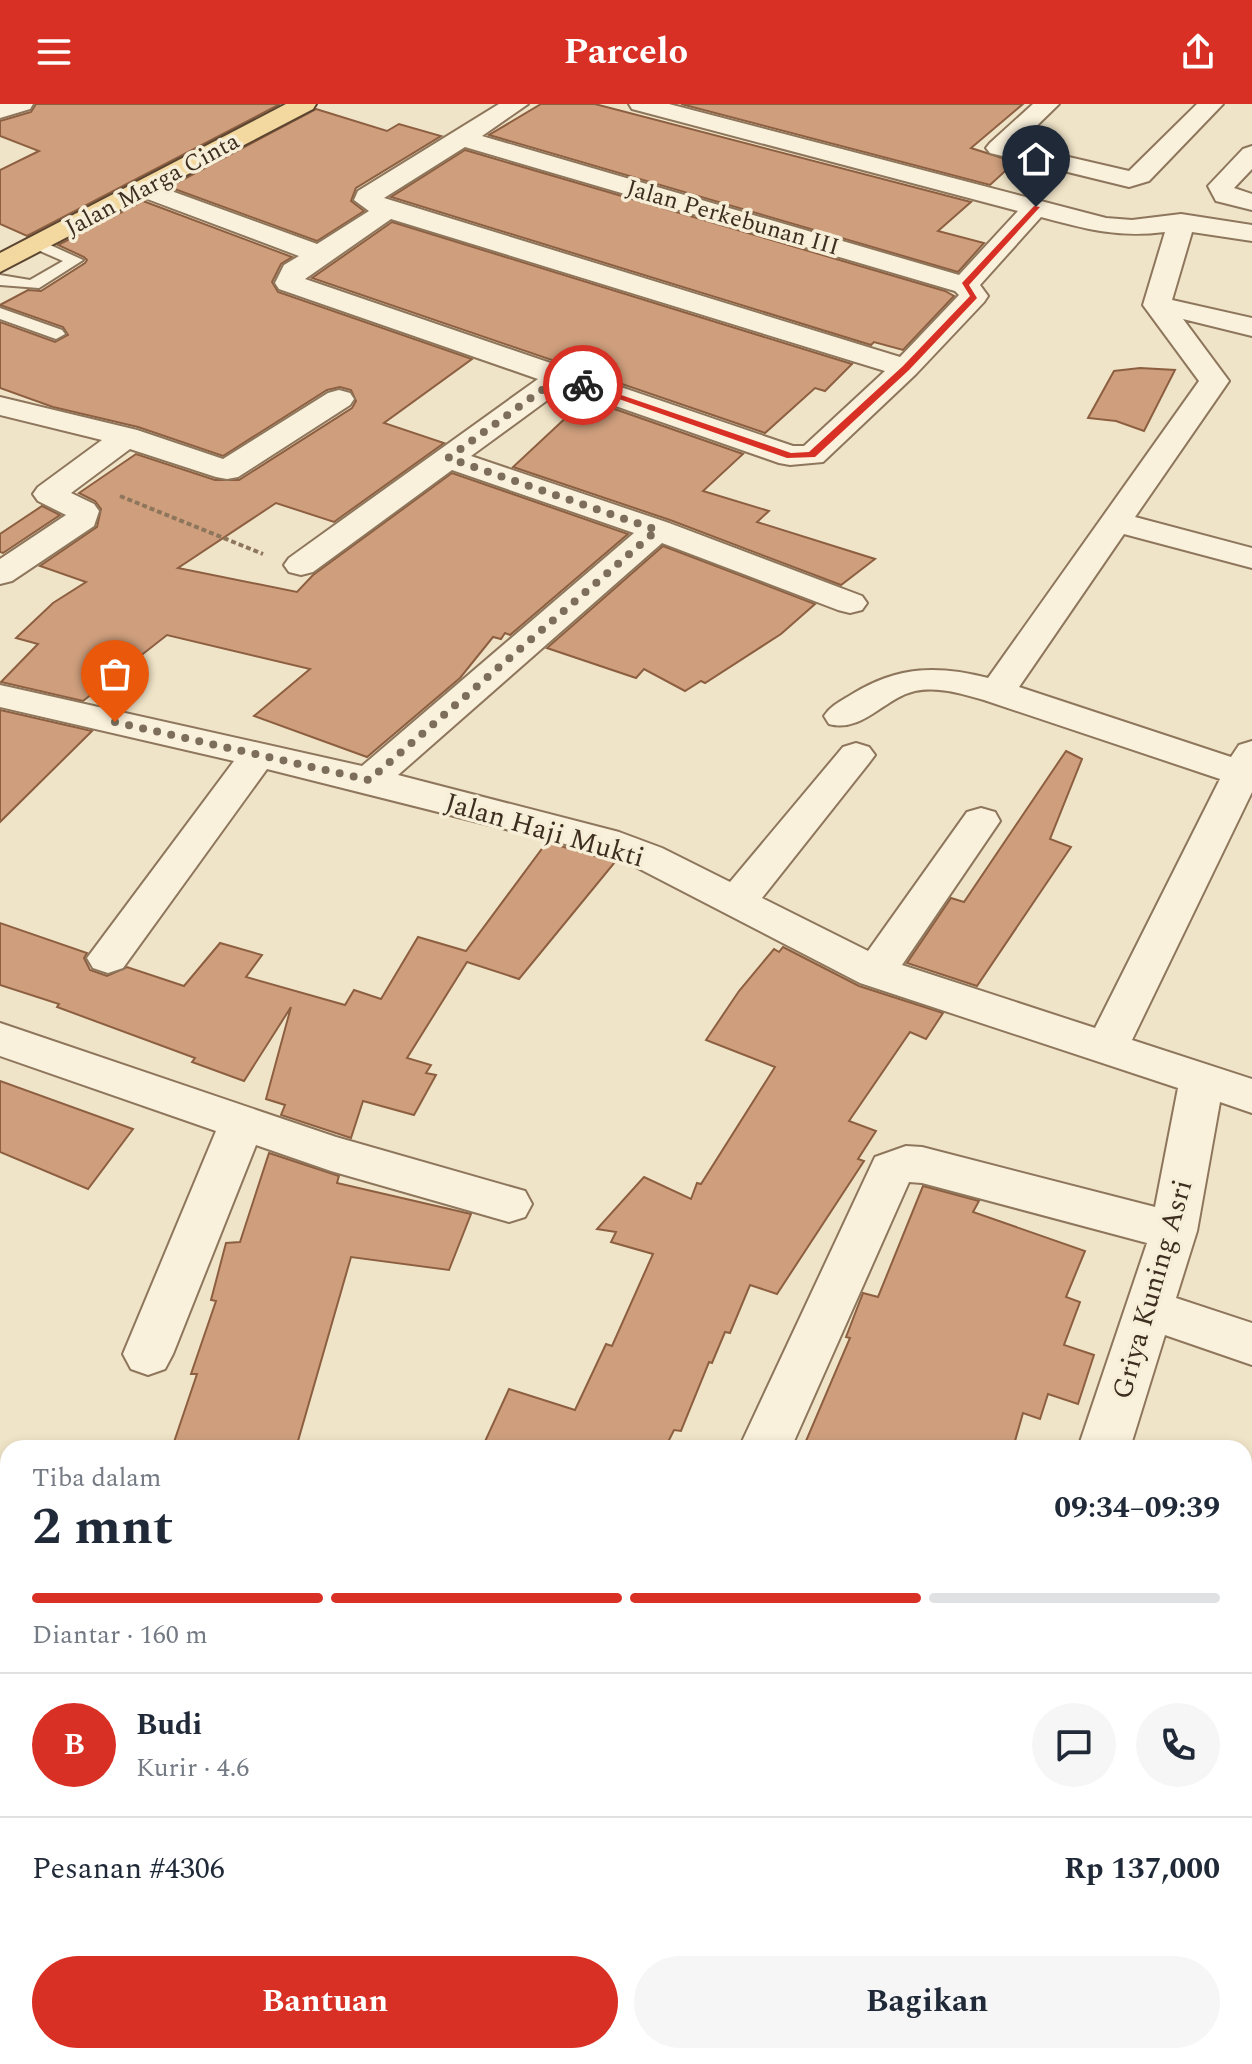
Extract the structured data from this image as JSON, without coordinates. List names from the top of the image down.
{
  "streets": {
    "main road": ["Jalan Marga Cinta"],
    "street": ["Jalan Perkebunan III", "Jalan Haji Mukti", "Griya Kuning Asri"]
  },
  "crossings": [
    ["Jalan Haji Mukti", "Griya Kuning Asri"]
  ],
  "page": {
    "header": "Parcelo",
    "heading": ["2 mnt", "Tiba dalam", "09:34–09:39"],
    "panel": [
      "Budi",
      "Kurir · 4.6",
      "Pesanan #4306",
      "Rp 137,000"
    ],
    "bar": "Diantar · 160 m",
    "round": "B",
    "buttons": ["Bantuan", "Bagikan"]
  }
}
